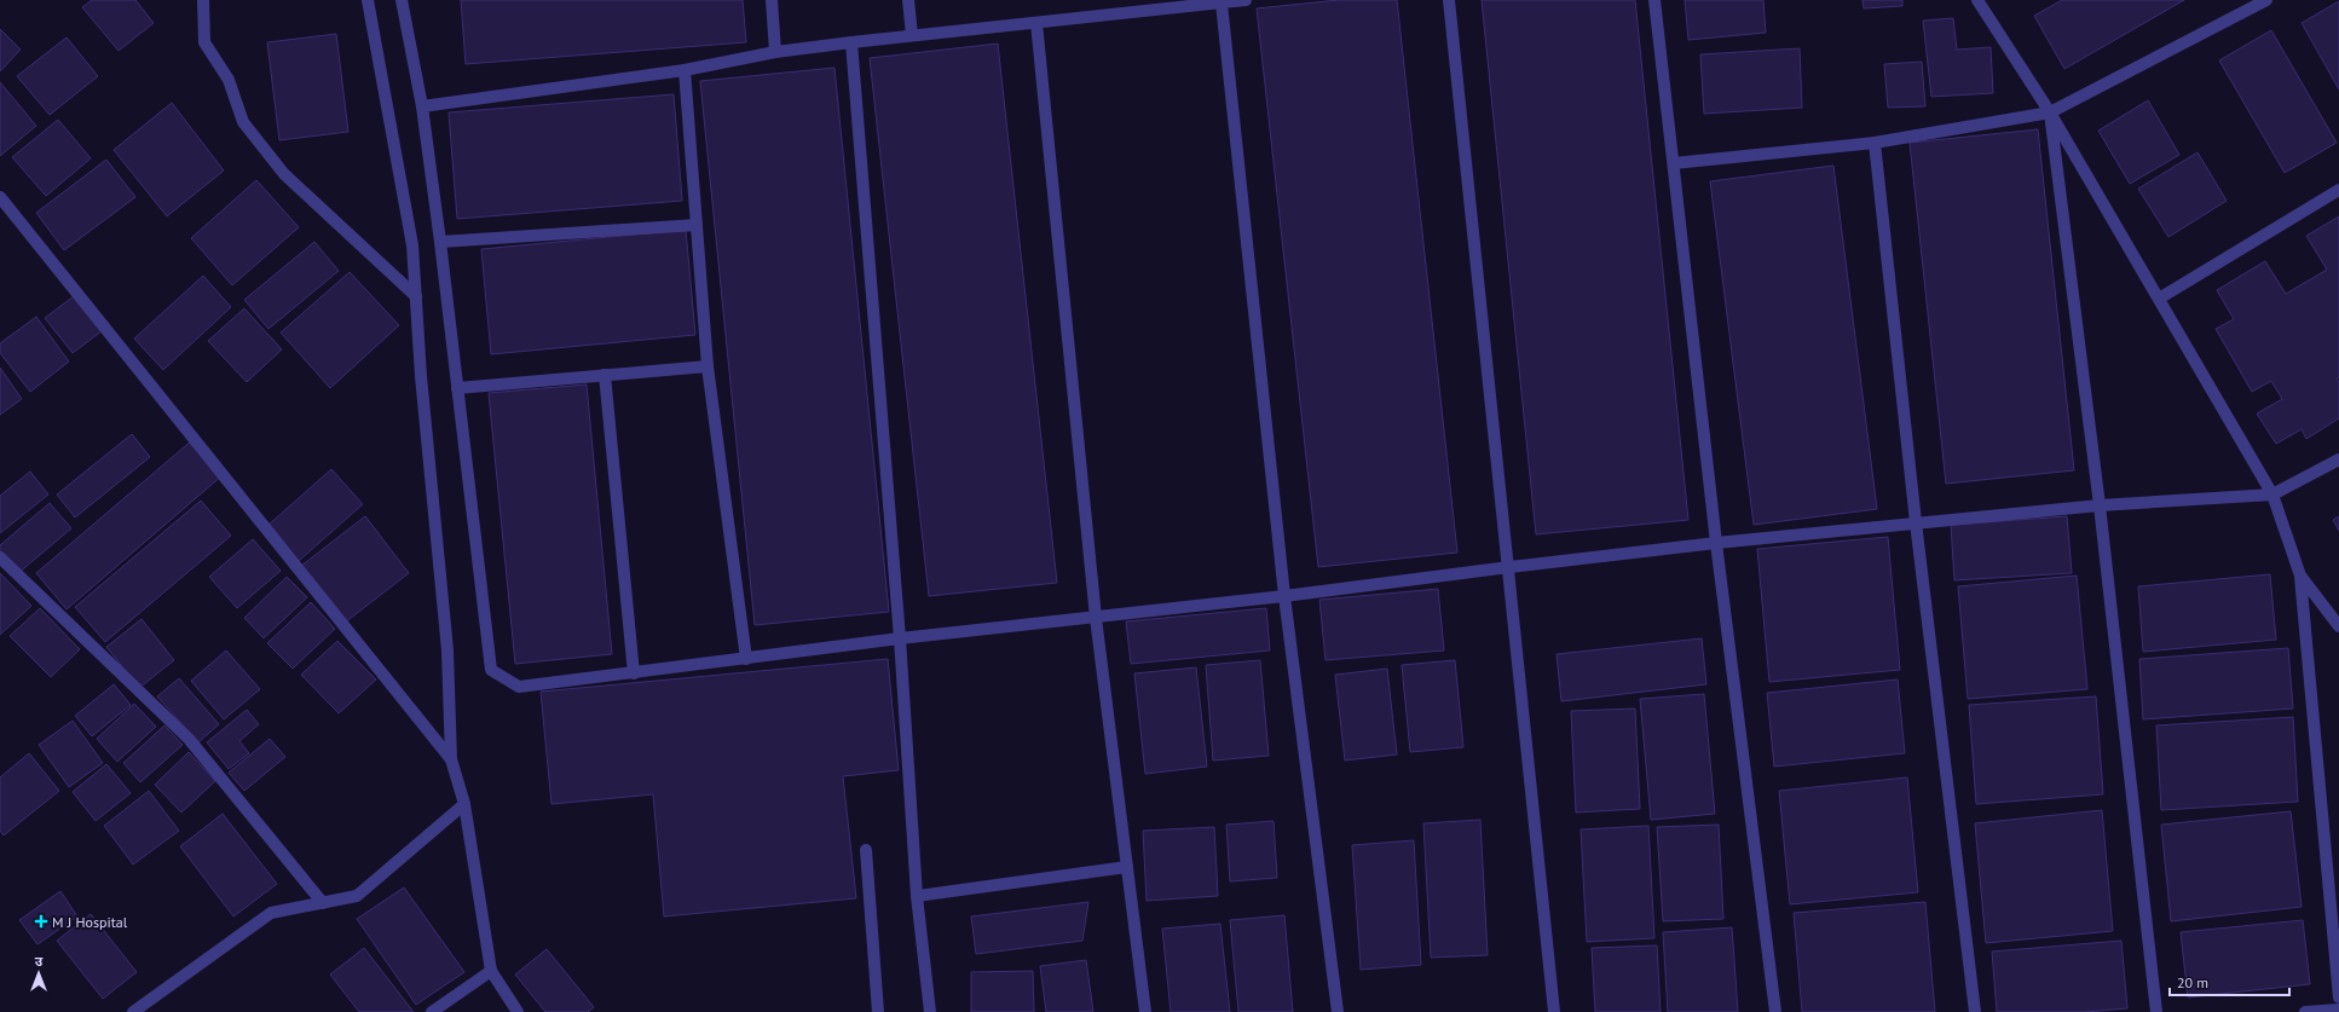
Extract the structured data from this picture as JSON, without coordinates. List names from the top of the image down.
{
  "places": {
    "health": ["M J Hospital"]
  },
  "scale_bar": "20 m",
  "north": "top"
}
